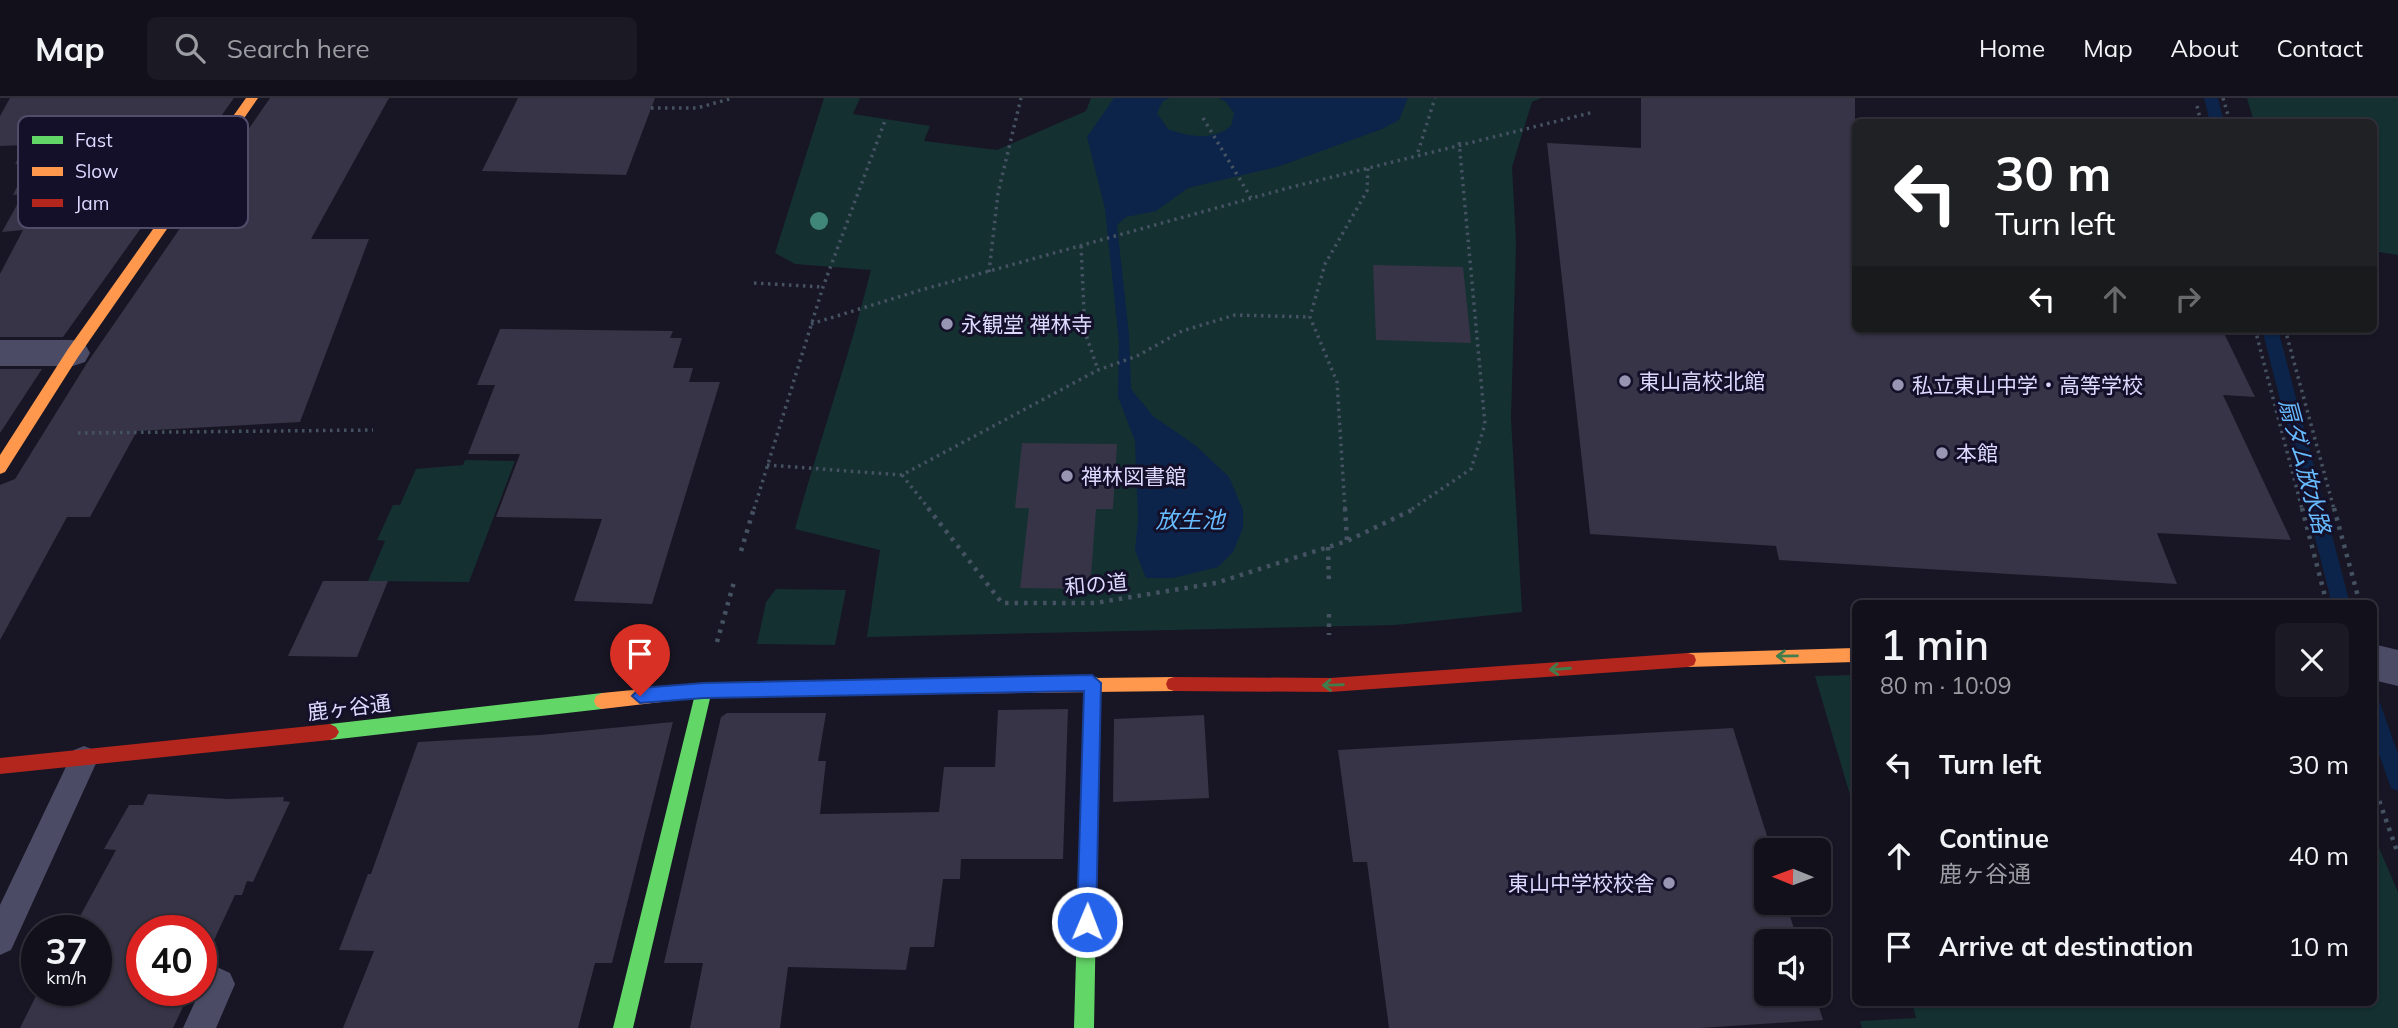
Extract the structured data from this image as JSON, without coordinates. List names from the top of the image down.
{
  "streets": {
    "street": ["鹿ヶ谷通"],
    "path": ["和の道"]
  },
  "one_way": ["鹿ヶ谷通"],
  "water": ["扇ダム放水路", "放生池"],
  "places": [
    "永観堂 禅林寺",
    "東山高校北館",
    "私立東山中学・高等学校",
    "本館",
    "禅林図書館",
    "東山中学校校舎"
  ],
  "legend": ["Fast", "Slow", "Jam"],
  "north": "left",
  "page": {
    "header": "Map",
    "search": "Search here",
    "nav": [
      "Home",
      "Map",
      "About",
      "Contact"
    ],
    "turn": ["30 m", "Turn left"],
    "heading": ["1 min", "80 m · 10:09"],
    "list": [
      {
        "name": "Turn left",
        "value": "30 m"
      },
      {
        "name": "Continue",
        "note": "鹿ヶ谷通",
        "value": "40 m"
      },
      {
        "name": "Arrive at destination",
        "value": "10 m"
      }
    ],
    "speed": "37 km/h",
    "limit": "40"
  }
}
